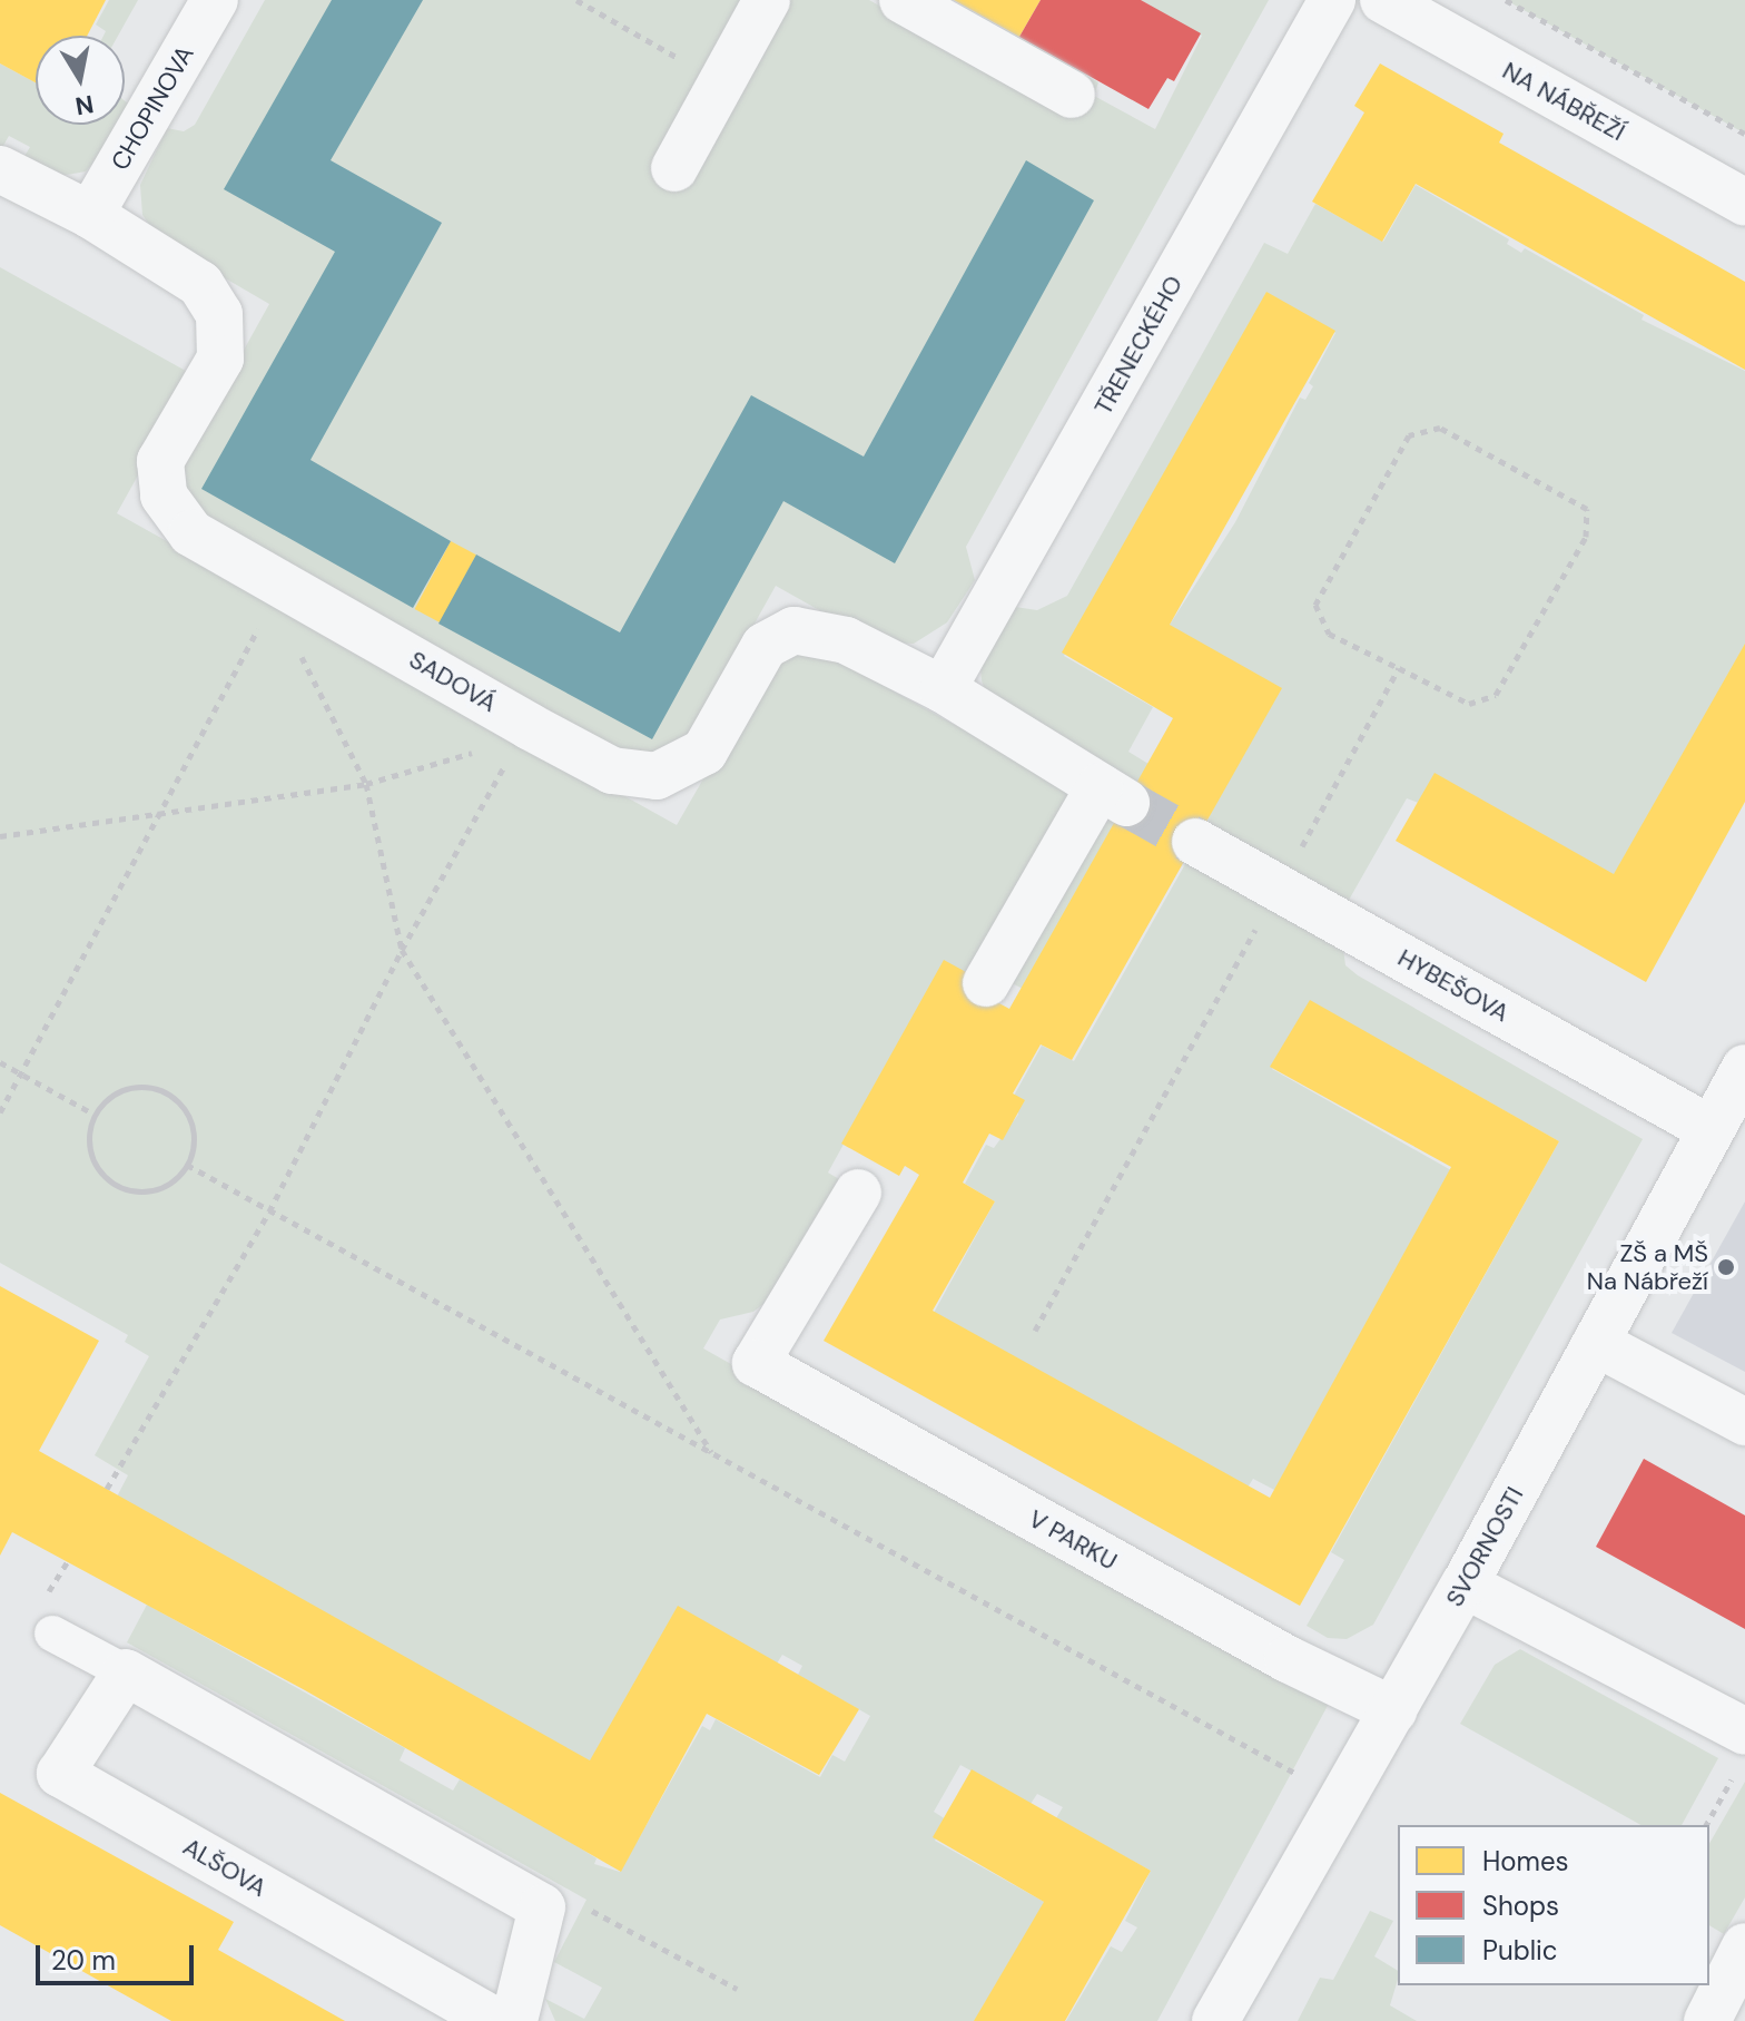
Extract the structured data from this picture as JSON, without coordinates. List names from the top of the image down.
{
  "streets": {
    "street": [
      "NA NÁBŘEŽÍ",
      "CHOPINOVA",
      "TŘENECKÉHO",
      "SADOVÁ",
      "HYBEŠOVA",
      "V PARKU",
      "SVORNOSTI",
      "ALŠOVA"
    ]
  },
  "crossings": [
    ["CHOPINOVA", "SADOVÁ"],
    ["TŘENECKÉHO", "SADOVÁ"],
    ["HYBEŠOVA", "SVORNOSTI"],
    ["V PARKU", "SVORNOSTI"]
  ],
  "places": ["ZŠ a MŠ Na Nábřeží"],
  "legend": ["Homes", "Shops", "Public"],
  "scale_bar": "20 m",
  "north": "bottom"
}
